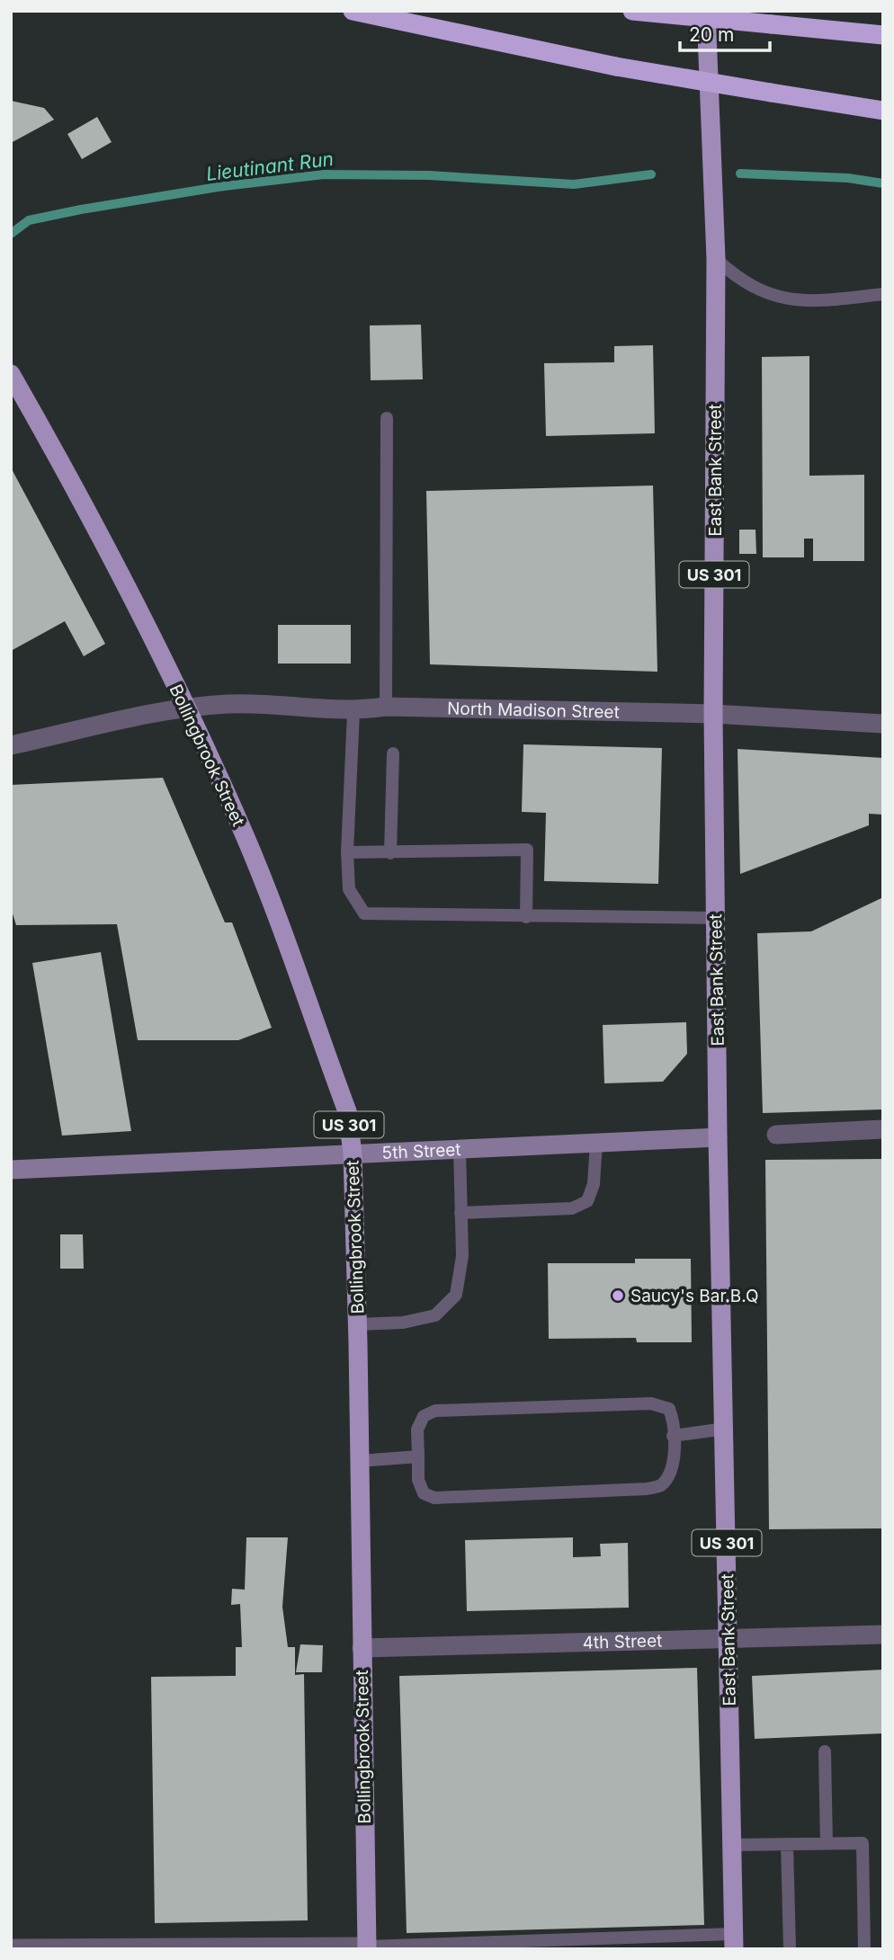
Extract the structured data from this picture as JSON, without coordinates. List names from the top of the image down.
{
  "streets": {
    "main road": ["East Bank Street", "US 301", "Bollingbrook Street"],
    "street": ["North Madison Street", "5th Street", "4th Street"]
  },
  "crossings": [
    ["East Bank Street", "North Madison Street"],
    ["East Bank Street", "5th Street"],
    ["East Bank Street", "4th Street"],
    ["North Madison Street", "Bollingbrook Street"],
    ["Bollingbrook Street", "5th Street"],
    ["Bollingbrook Street", "4th Street"]
  ],
  "water": ["Lieutinant Run"],
  "places": ["Saucy's Bar.B.Q"],
  "scale_bar": "20 m"
}
